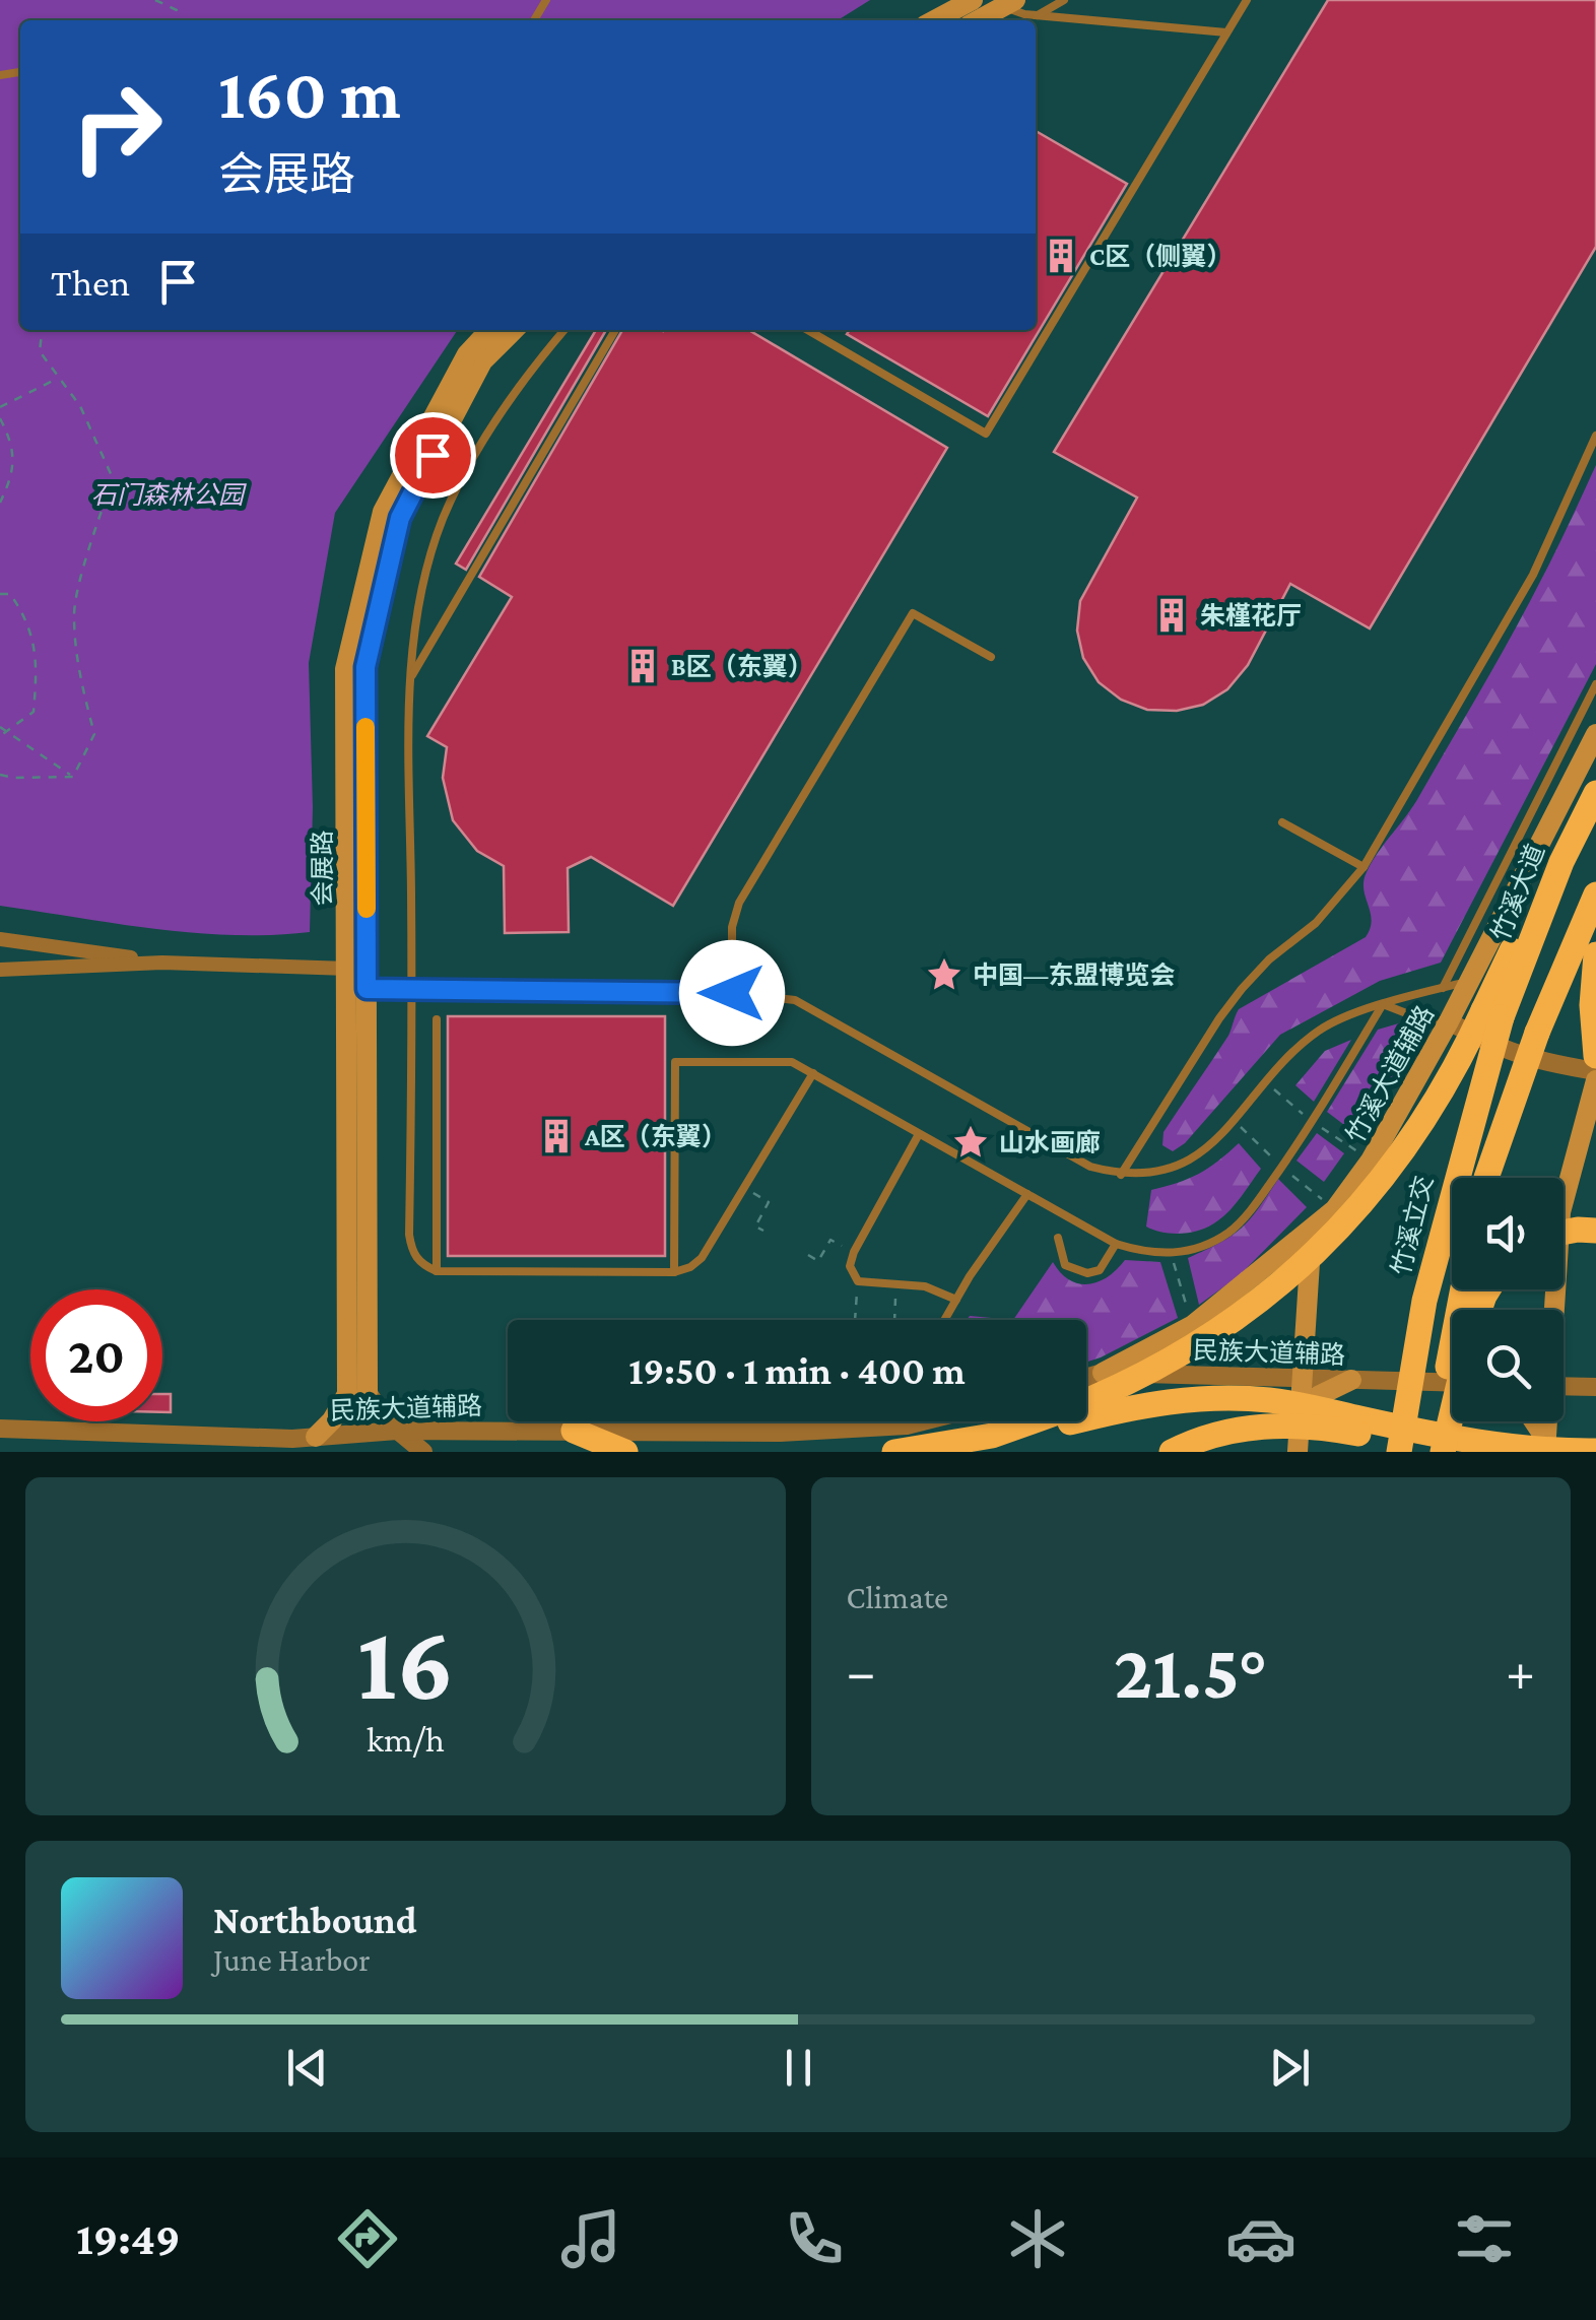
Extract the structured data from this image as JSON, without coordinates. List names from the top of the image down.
{
  "streets": {
    "highway": ["竹溪大道", "竹溪立交"],
    "main road": ["会展路", "竹溪大道辅路"],
    "street": ["民族大道辅路"]
  },
  "crossings": [
    ["竹溪大道", "竹溪立交"],
    ["竹溪大道辅路", "民族大道辅路"]
  ],
  "parks": ["石门森林公园"],
  "places": {
    "building": [
      "C区（侧翼）",
      "朱槿花厅",
      "B区（东翼）",
      "A区（东翼）"
    ],
    "place": ["中国—东盟博览会", "山水画廊"]
  },
  "page": {
    "turn": ["160 m", "会展路"],
    "then": "Then",
    "limit": "20",
    "trip": "19:50 · 1 min · 400 m",
    "tile": "Climate",
    "heat": ["−", "21.5°", "+"],
    "song": ["Northbound", "June Harbor"],
    "tabs": "19:49",
    "gauge": ["16", "km/h"]
  }
}
